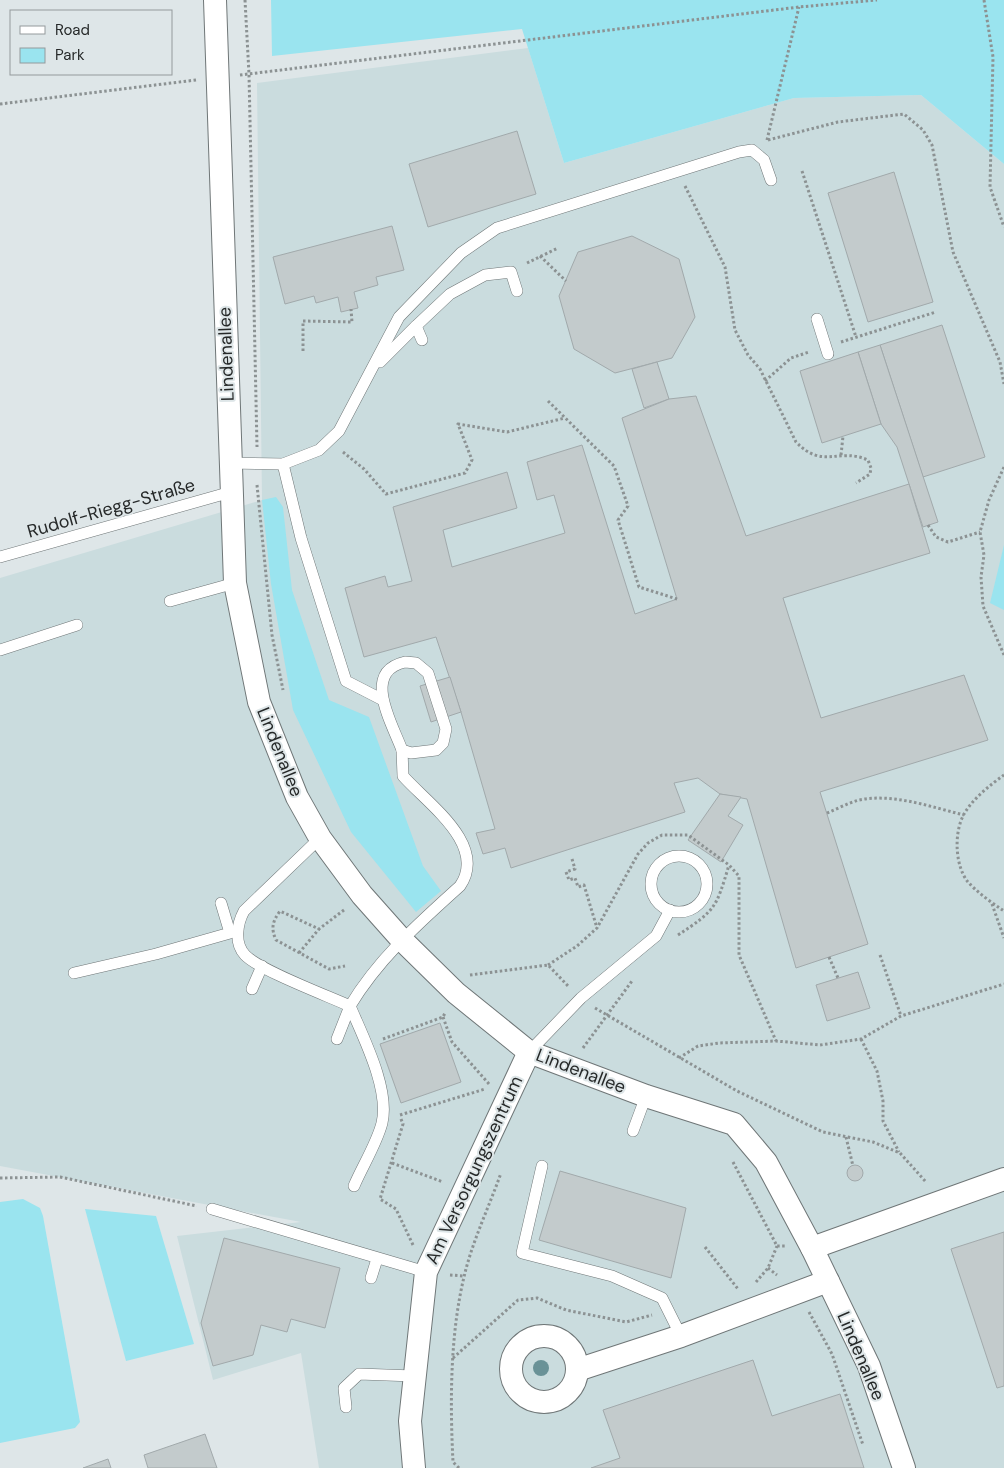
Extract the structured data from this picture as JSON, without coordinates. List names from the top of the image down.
{
  "streets": {
    "street": ["Lindenallee", "Am Versorgungszentrum"],
    "lane": ["Rudolf-Riegg-Straße"]
  },
  "crossings": [
    ["Lindenallee", "Rudolf-Riegg-Straße"],
    ["Lindenallee", "Am Versorgungszentrum"]
  ],
  "legend": ["Road", "Park"]
}
